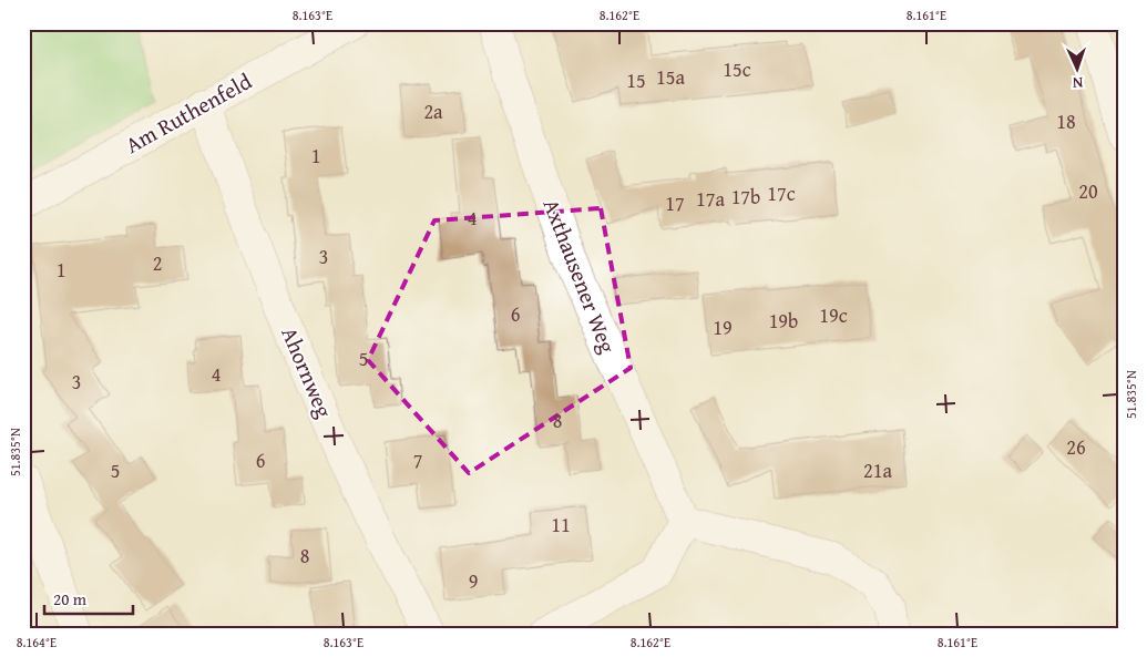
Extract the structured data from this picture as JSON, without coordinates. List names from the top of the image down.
{
  "streets": {
    "street": ["Am Ruthenfeld", "Axthausener Weg", "Ahornweg"]
  },
  "crossings": [
    ["Am Ruthenfeld", "Ahornweg"]
  ],
  "house_numbers": [
    "15c",
    "15a",
    "15",
    "2a",
    "18",
    "1",
    "20",
    "17c",
    "17b",
    "17a",
    "17",
    "4",
    "3",
    "2",
    "1",
    "6",
    "19c",
    "19b",
    "19",
    "5",
    "4",
    "3",
    "8",
    "26",
    "6",
    "7",
    "5",
    "21a",
    "11",
    "8",
    "9"
  ],
  "scale_bar": "20 m",
  "north": "bottom",
  "coordinates": [
    "8.163°E",
    "8.162°E",
    "8.161°E",
    "51.835°N",
    "8.164°E"
  ]
}
